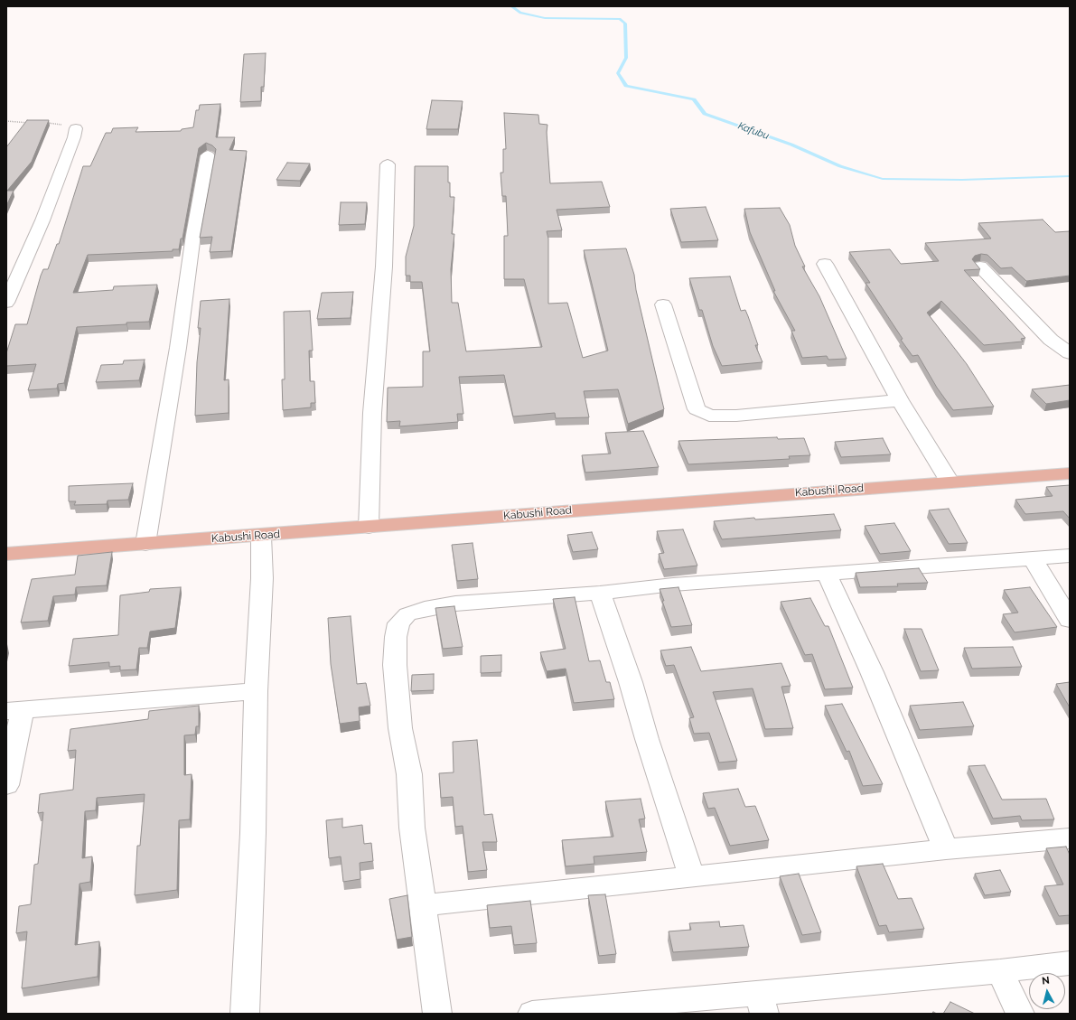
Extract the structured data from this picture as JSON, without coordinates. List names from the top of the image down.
{
  "streets": {
    "main road": ["Kabushi Road"]
  },
  "water": ["Kafubu"],
  "north": "top"
}
